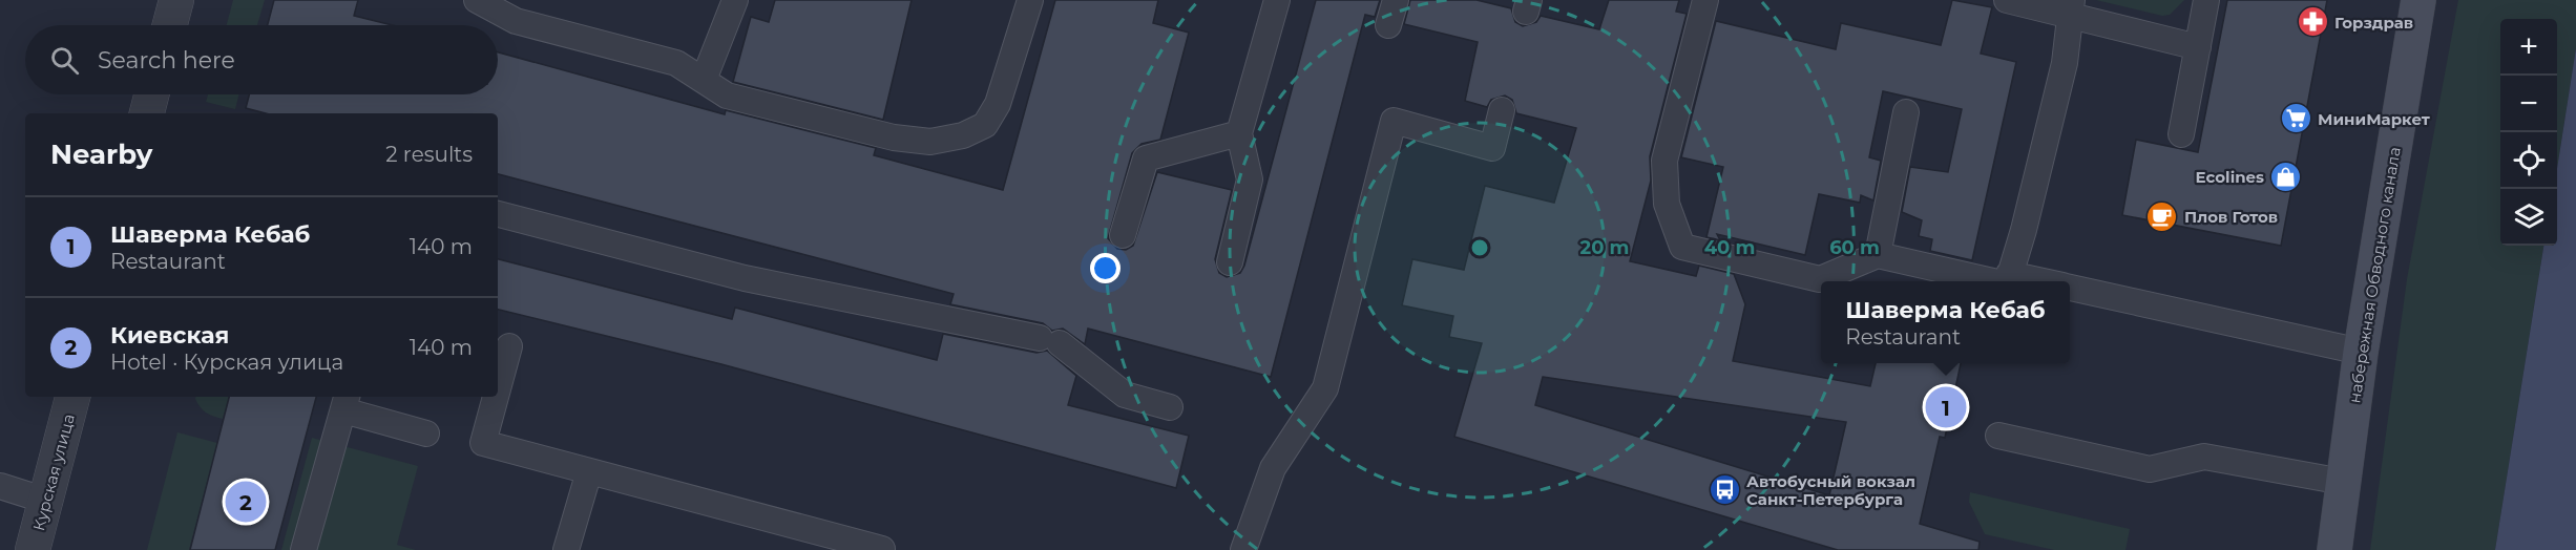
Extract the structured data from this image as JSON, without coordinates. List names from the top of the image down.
{
  "streets": {
    "main road": ["набережная Обводного канала"],
    "street": ["Курская улица"]
  },
  "places": {
    "pharmacy": ["Горздрав"],
    "supermarket": ["МиниМаркет"],
    "shop": ["Ecolines"],
    "cafe": ["Плов Готов"],
    "bus stop": ["Автобусный вокзал Санкт-Петербурга"]
  },
  "page": {
    "map_buttons": ["+", "−"],
    "search": "Search here",
    "heading": ["Nearby", "2 results"],
    "list": [
      {
        "mark": "1",
        "name": "Шаверма Кебаб",
        "note": "Restaurant",
        "value": "140 m"
      },
      {
        "mark": "2",
        "name": "Киевская",
        "note": "Hotel · Курская улица",
        "value": "140 m"
      }
    ],
    "popup": ["Шаверма Кебаб", "Restaurant"],
    "pins": ["1", "2"]
  },
  "rings": ["20 m", "40 m", "60 m"]
}
